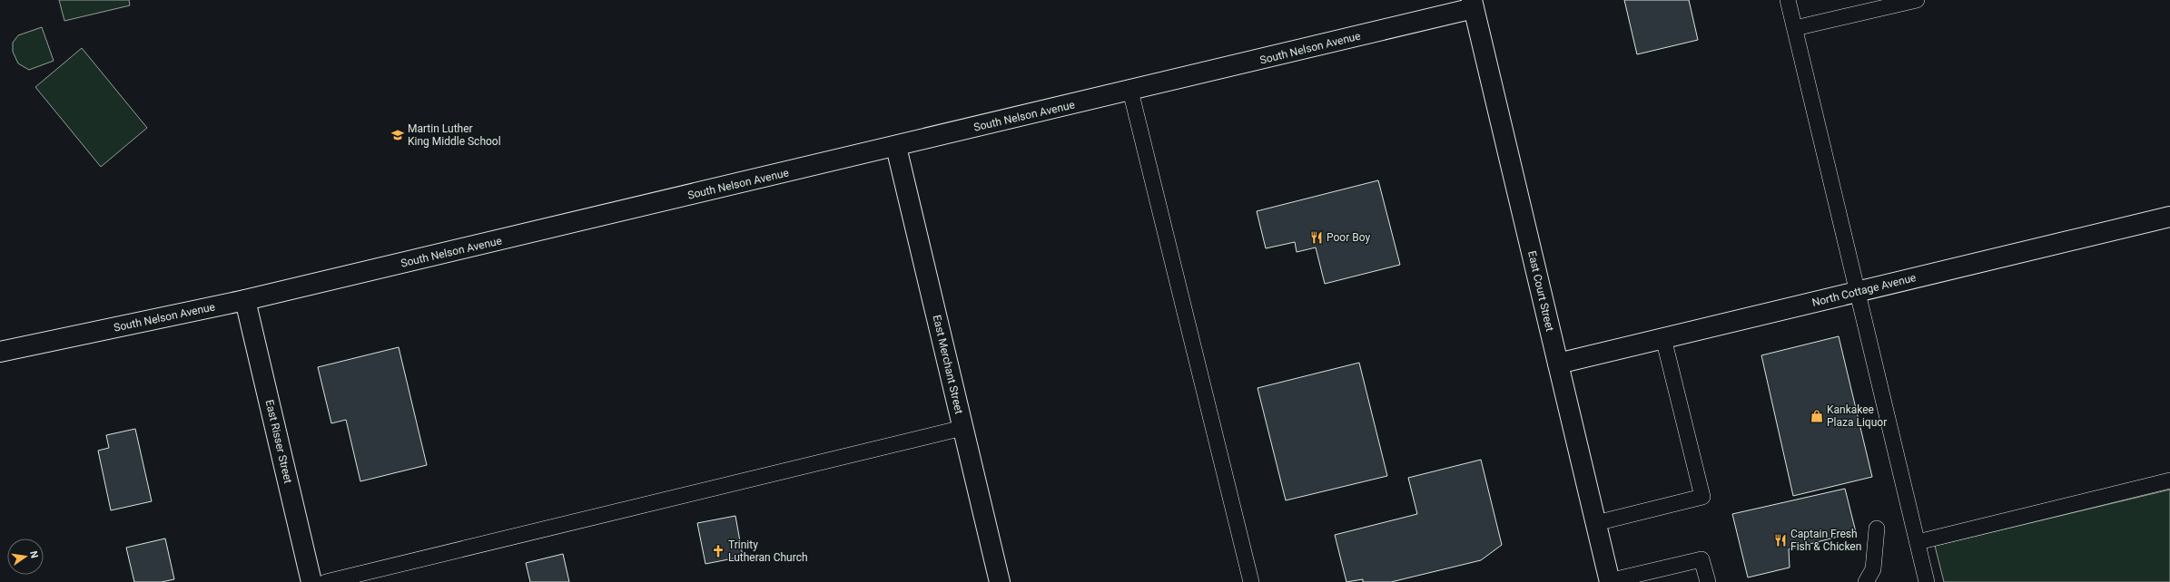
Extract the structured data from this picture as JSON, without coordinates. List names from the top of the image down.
{
  "streets": {
    "main road": [
      "South Nelson Avenue",
      "North Cottage Avenue",
      "East Court Street",
      "East Merchant Street",
      "East Risser Street"
    ]
  },
  "crossings": [
    ["South Nelson Avenue", "East Court Street"],
    ["South Nelson Avenue", "East Merchant Street"],
    ["South Nelson Avenue", "East Risser Street"],
    ["North Cottage Avenue", "East Court Street"]
  ],
  "places": {
    "school or university": ["Martin Luther King Middle School"],
    "restaurant": ["Poor Boy", "Captain Fresh Fish & Chicken"],
    "shop": ["Kankakee Plaza Liquor"],
    "church": ["Trinity Lutheran Church"]
  },
  "north": "right"
}
